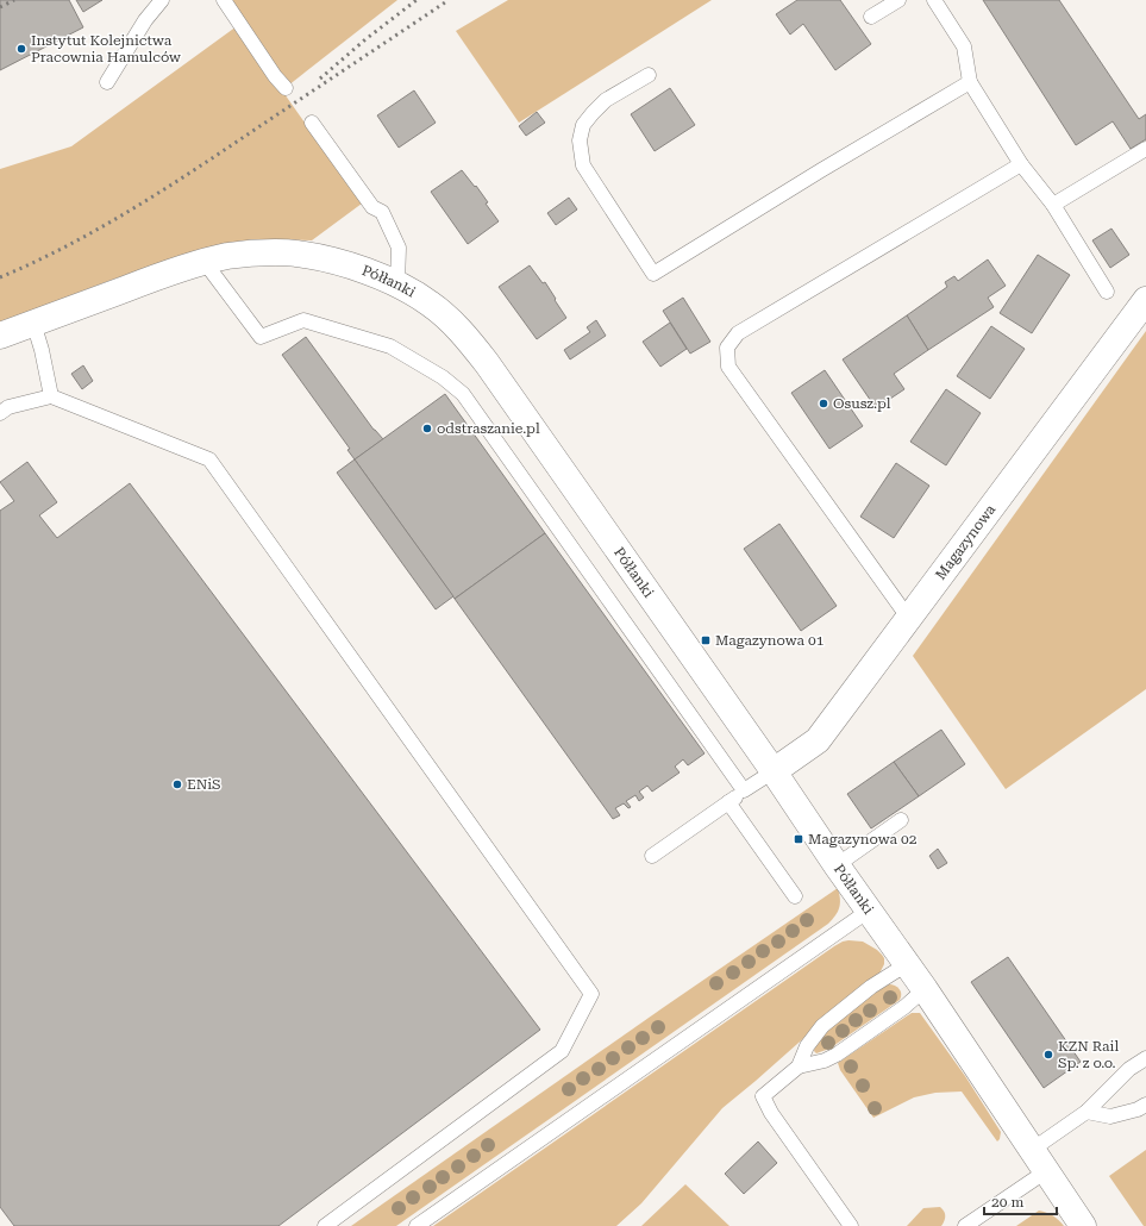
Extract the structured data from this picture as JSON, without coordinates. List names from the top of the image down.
{
  "streets": {
    "street": ["Półłanki", "Magazynowa"]
  },
  "crossings": [
    ["Półłanki", "Magazynowa"]
  ],
  "places": {
    "other": [
      "Instytut Kolejnictwa Pracownia Hamulców",
      "Osusz.pl",
      "odstraszanie.pl",
      "ENiS",
      "KZN Rail Sp. z o.o."
    ],
    "transit": ["Magazynowa 01", "Magazynowa 02"]
  },
  "scale_bar": "20 m"
}
